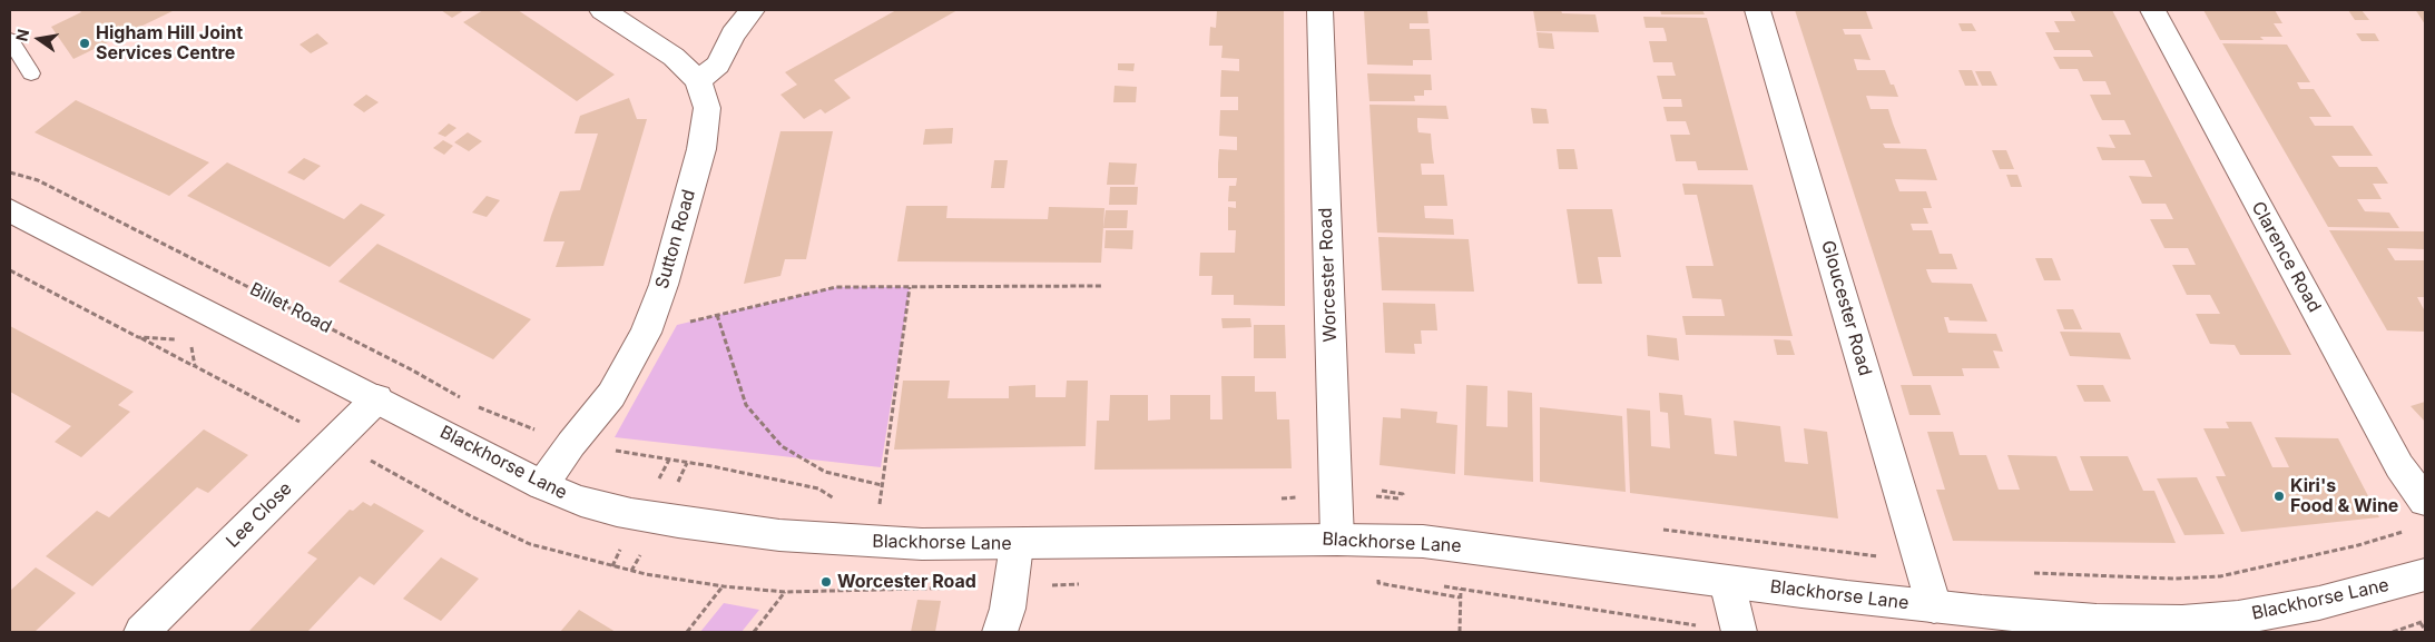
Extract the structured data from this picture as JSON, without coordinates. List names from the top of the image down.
{
  "streets": {
    "street": [
      "Sutton Road",
      "Clarence Road",
      "Worcester Road",
      "Gloucester Road",
      "Blackhorse Lane",
      "Lee Close"
    ],
    "path": ["Billet Road"]
  },
  "crossings": [
    ["Sutton Road", "Blackhorse Lane"],
    ["Worcester Road", "Blackhorse Lane"],
    ["Gloucester Road", "Blackhorse Lane"],
    ["Blackhorse Lane", "Lee Close"]
  ],
  "places": ["Higham Hill Joint Services Centre", "Kiri's Food & Wine", "Worcester Road"],
  "north": "left"
}
